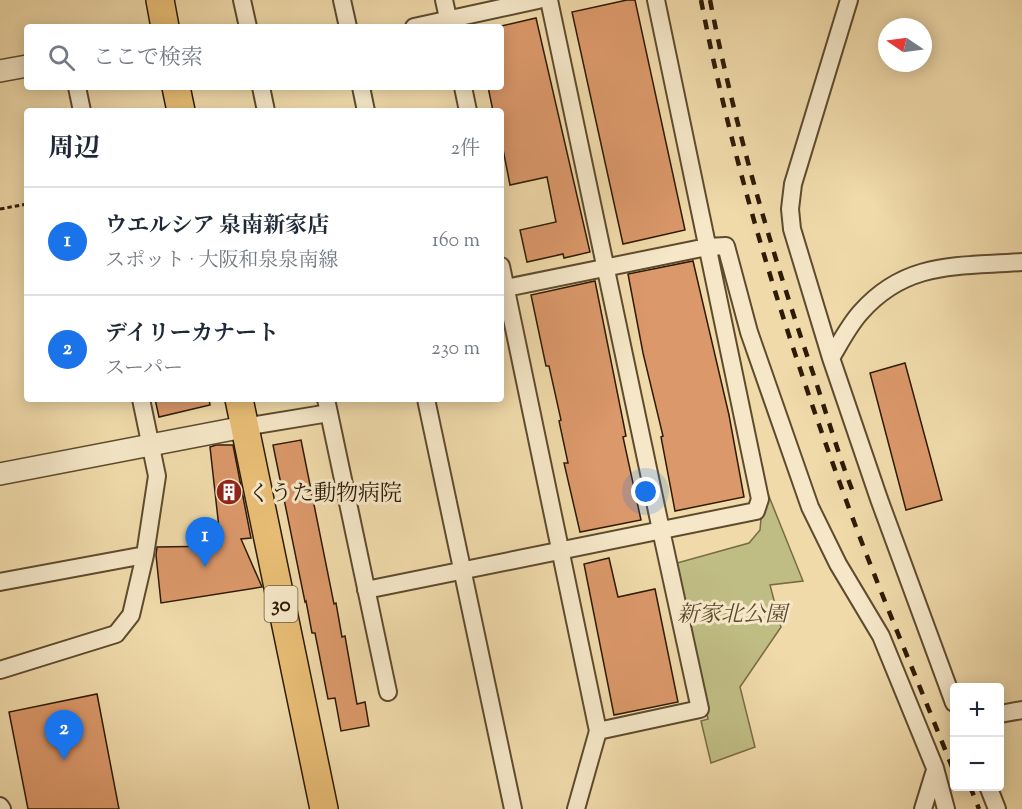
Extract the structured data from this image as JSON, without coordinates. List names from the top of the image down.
{
  "streets": {
    "main road": ["30"]
  },
  "parks": ["新家北公園"],
  "places": {
    "building": ["くうた動物病院"]
  },
  "north": "left",
  "page": {
    "search": "ここで検索",
    "heading": ["周辺", "2件"],
    "list": [
      {
        "mark": "1",
        "name": "ウエルシア 泉南新家店",
        "note": "スポット · 大阪和泉泉南線",
        "value": "160 m"
      },
      {
        "mark": "2",
        "name": "デイリーカナート",
        "note": "スーパー",
        "value": "230 m"
      }
    ],
    "pins": ["1", "2"],
    "map_buttons": ["+", "−"]
  }
}
